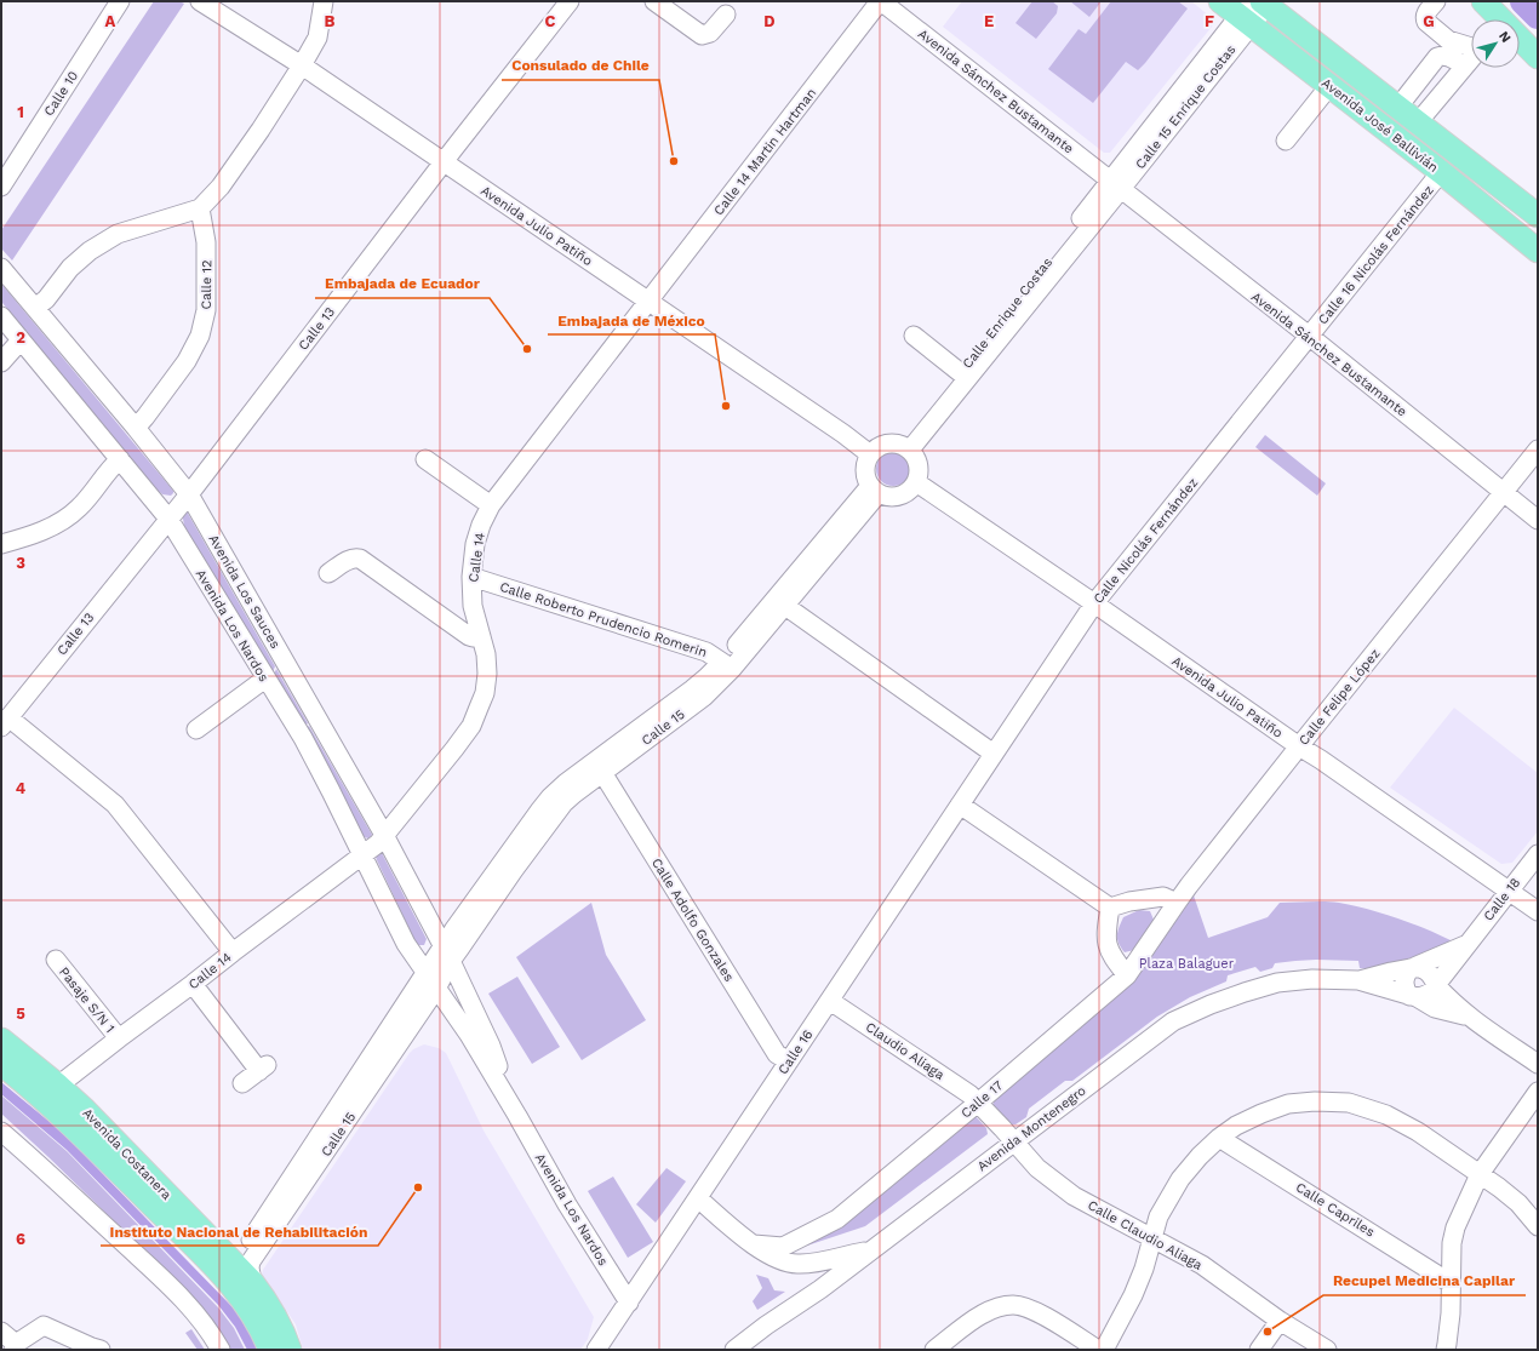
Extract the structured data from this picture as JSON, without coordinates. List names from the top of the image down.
{
  "streets": {
    "main road": ["Avenida José Ballivián", "Avenida Costanera"],
    "street": [
      "Avenida Sánchez Bustamante",
      "Calle 10",
      "Calle 15 Enrique Costas",
      "Calle 14 Martin Hartman",
      "Avenida Julio Patiño",
      "Calle 16 Nicolás Fernández",
      "Calle 12",
      "Calle Enrique Costas",
      "Calle 13",
      "Calle Nicolás Fernández",
      "Calle 14",
      "Avenida Los Sauces",
      "Calle Roberto Prudencio Romerin",
      "Avenida Los Nardos",
      "Calle Felipe López",
      "Calle 15",
      "Calle 18",
      "Calle Adolfo Gonzales",
      "Pasaje S/N 1",
      "Claudio Aliaga",
      "Calle 16",
      "Calle 17",
      "Avenida Montenegro",
      "Calle Capriles",
      "Calle Claudio Aliaga"
    ]
  },
  "crossings": [
    ["Avenida Sánchez Bustamante", "Calle 15 Enrique Costas"],
    ["Avenida Sánchez Bustamante", "Calle 14 Martin Hartman"],
    ["Avenida Sánchez Bustamante", "Calle 16 Nicolás Fernández"],
    ["Avenida Sánchez Bustamante", "Calle Enrique Costas"],
    ["Avenida Sánchez Bustamante", "Calle Nicolás Fernández"],
    ["Avenida Sánchez Bustamante", "Calle Felipe López"],
    ["Calle 15 Enrique Costas", "Avenida José Ballivián"],
    ["Calle 15 Enrique Costas", "Calle Enrique Costas"],
    ["Avenida José Ballivián", "Calle 16 Nicolás Fernández"],
    ["Calle 14 Martin Hartman", "Avenida Julio Patiño"],
    ["Calle 14 Martin Hartman", "Calle 14"],
    ["Avenida Julio Patiño", "Calle Enrique Costas"],
    ["Avenida Julio Patiño", "Calle 13"],
    ["Avenida Julio Patiño", "Calle Nicolás Fernández"],
    ["Avenida Julio Patiño", "Calle 14"],
    ["Avenida Julio Patiño", "Calle Felipe López"],
    ["Avenida Julio Patiño", "Calle 15"],
    ["Avenida Julio Patiño", "Calle 18"],
    ["Calle 16 Nicolás Fernández", "Calle Nicolás Fernández"],
    ["Calle 12", "Avenida Los Sauces"],
    ["Calle Enrique Costas", "Calle 15"],
    ["Calle 13", "Avenida Los Sauces"],
    ["Calle 13", "Avenida Los Nardos"],
    ["Calle Nicolás Fernández", "Calle 16"],
    ["Calle 14", "Avenida Los Sauces"],
    ["Calle 14", "Calle Roberto Prudencio Romerin"],
    ["Calle 14", "Avenida Los Nardos"],
    ["Calle 14", "Pasaje S/N 1"],
    ["Calle 14", "Avenida Costanera"],
    ["Avenida Los Sauces", "Avenida Los Nardos"],
    ["Avenida Los Sauces", "Calle 15"],
    ["Calle Roberto Prudencio Romerin", "Calle 15"],
    ["Avenida Los Nardos", "Calle 15"],
    ["Avenida Los Nardos", "Calle 16"],
    ["Calle Felipe López", "Calle 17"],
    ["Calle 15", "Calle Adolfo Gonzales"],
    ["Calle 15", "Avenida Costanera"],
    ["Calle 18", "Avenida Montenegro"],
    ["Calle Adolfo Gonzales", "Calle 16"],
    ["Claudio Aliaga", "Calle 16"],
    ["Claudio Aliaga", "Calle 17"],
    ["Claudio Aliaga", "Calle Claudio Aliaga"],
    ["Calle 17", "Calle Claudio Aliaga"],
    ["Avenida Montenegro", "Calle Claudio Aliaga"]
  ],
  "parks": ["Plaza Balaguer"],
  "places": [
    "Consulado de Chile",
    "Embajada de Ecuador",
    "Embajada de México",
    "Instituto Nacional de Rehabilitación",
    "Recupel Medicina Capilar"
  ],
  "north": "top right",
  "grid": {
    "columns": [
      "A",
      "B",
      "C",
      "D",
      "E",
      "F",
      "G"
    ],
    "rows": [
      "1",
      "2",
      "3",
      "4",
      "5",
      "6"
    ]
  }
}
